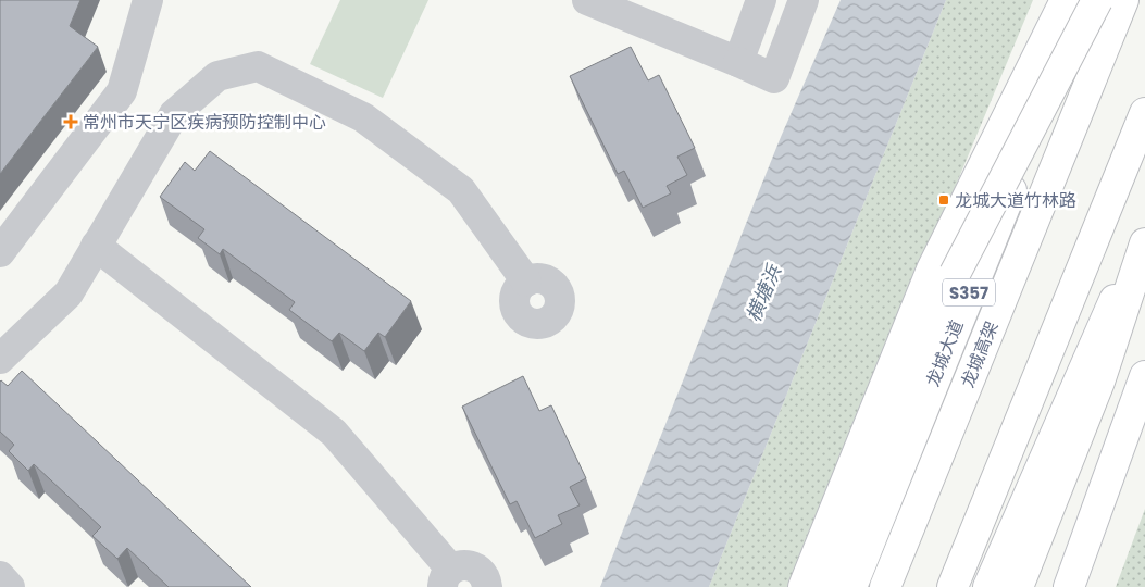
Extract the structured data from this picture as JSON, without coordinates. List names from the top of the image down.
{
  "streets": {
    "main road": ["S357", "龙城大道", "龙城高架"]
  },
  "water": ["横塘浜"],
  "places": {
    "health": ["常州市天宁区疾病预防控制中心"],
    "transit": ["龙城大道竹林路"]
  }
}
